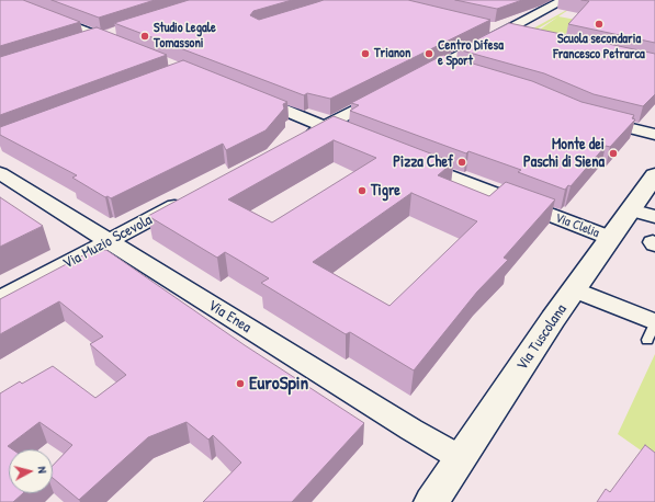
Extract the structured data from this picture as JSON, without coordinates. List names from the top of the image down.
{
  "streets": {
    "main road": ["Via Tuscolana"],
    "street": ["Via Clelia", "Via Muzio Scevola", "Via Enea"]
  },
  "crossings": [
    ["Via Clelia", "Via Tuscolana"],
    ["Via Muzio Scevola", "Via Enea"],
    ["Via Enea", "Via Tuscolana"]
  ],
  "places": [
    "Scuola secondaria Francesco Petrarca",
    "Studio Legale Tomassoni",
    "Trianon",
    "Centro Difesa e Sport",
    "Monte dei Paschi di Siena",
    "Pizza Chef",
    "Tigre",
    "EuroSpin"
  ],
  "north": "right"
}
